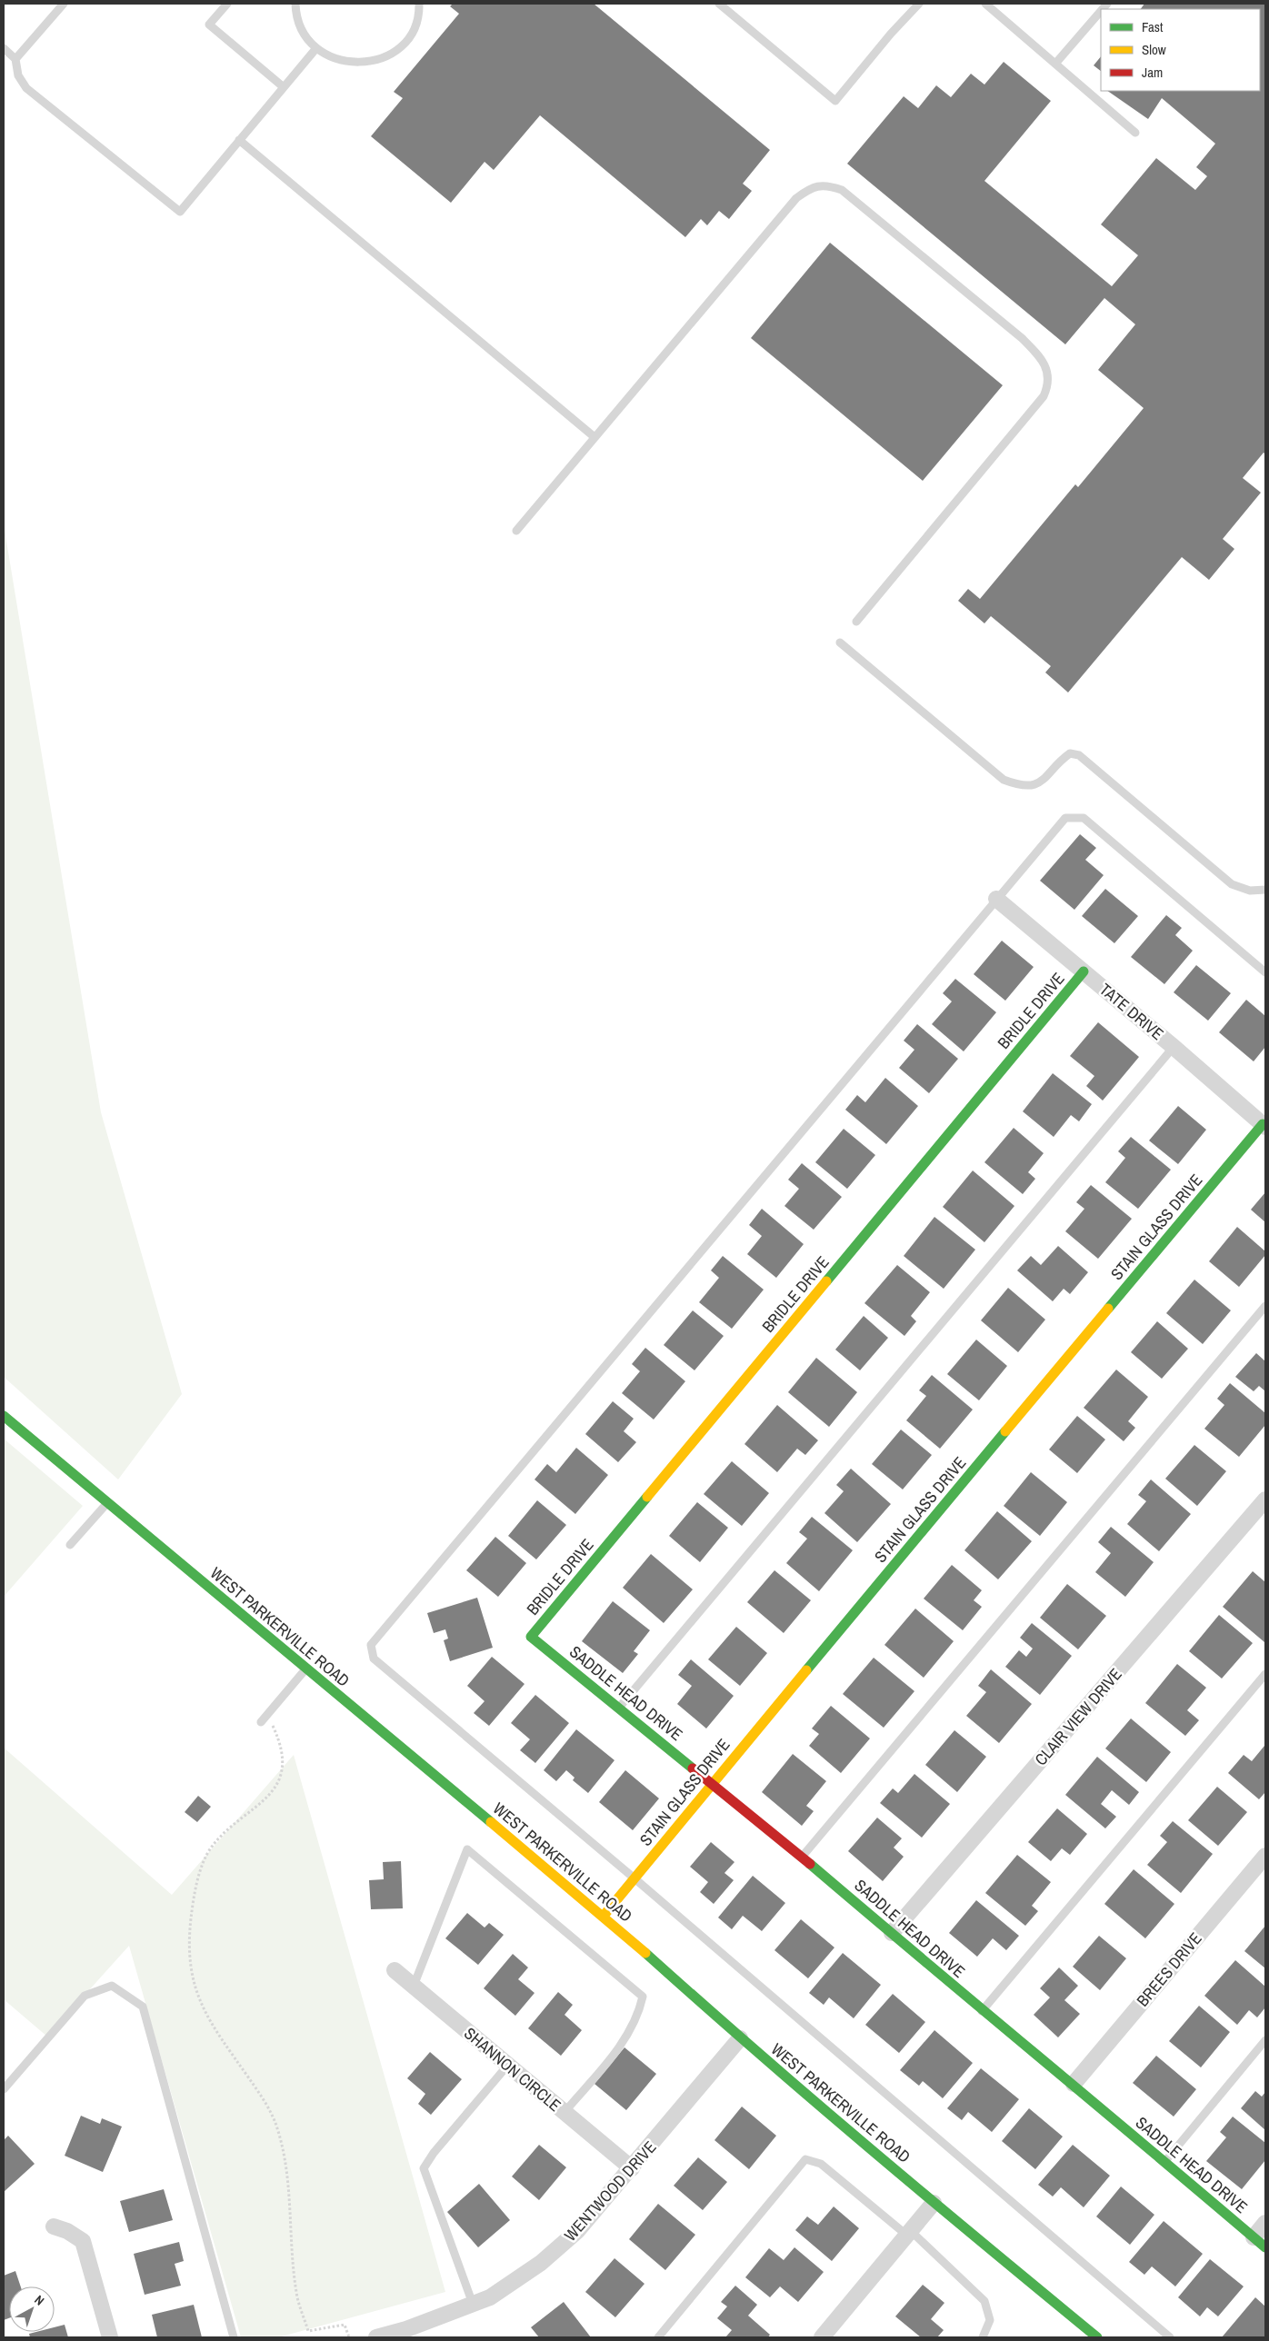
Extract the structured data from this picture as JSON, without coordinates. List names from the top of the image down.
{
  "streets": {
    "street": [
      "BRIDLE DRIVE",
      "TATE DRIVE",
      "STAIN GLASS DRIVE",
      "WEST PARKERVILLE ROAD",
      "SADDLE HEAD DRIVE",
      "CLAIR VIEW DRIVE",
      "BREES DRIVE",
      "SHANNON CIRCLE",
      "WENTWOOD DRIVE"
    ]
  },
  "crossings": [
    ["BRIDLE DRIVE", "TATE DRIVE"],
    ["BRIDLE DRIVE", "SADDLE HEAD DRIVE"],
    ["TATE DRIVE", "STAIN GLASS DRIVE"],
    ["STAIN GLASS DRIVE", "WEST PARKERVILLE ROAD"],
    ["STAIN GLASS DRIVE", "SADDLE HEAD DRIVE"],
    ["WEST PARKERVILLE ROAD", "WENTWOOD DRIVE"],
    ["SADDLE HEAD DRIVE", "CLAIR VIEW DRIVE"],
    ["SADDLE HEAD DRIVE", "BREES DRIVE"],
    ["SHANNON CIRCLE", "WENTWOOD DRIVE"]
  ],
  "legend": ["Fast", "Slow", "Jam"],
  "north": "top right"
}
